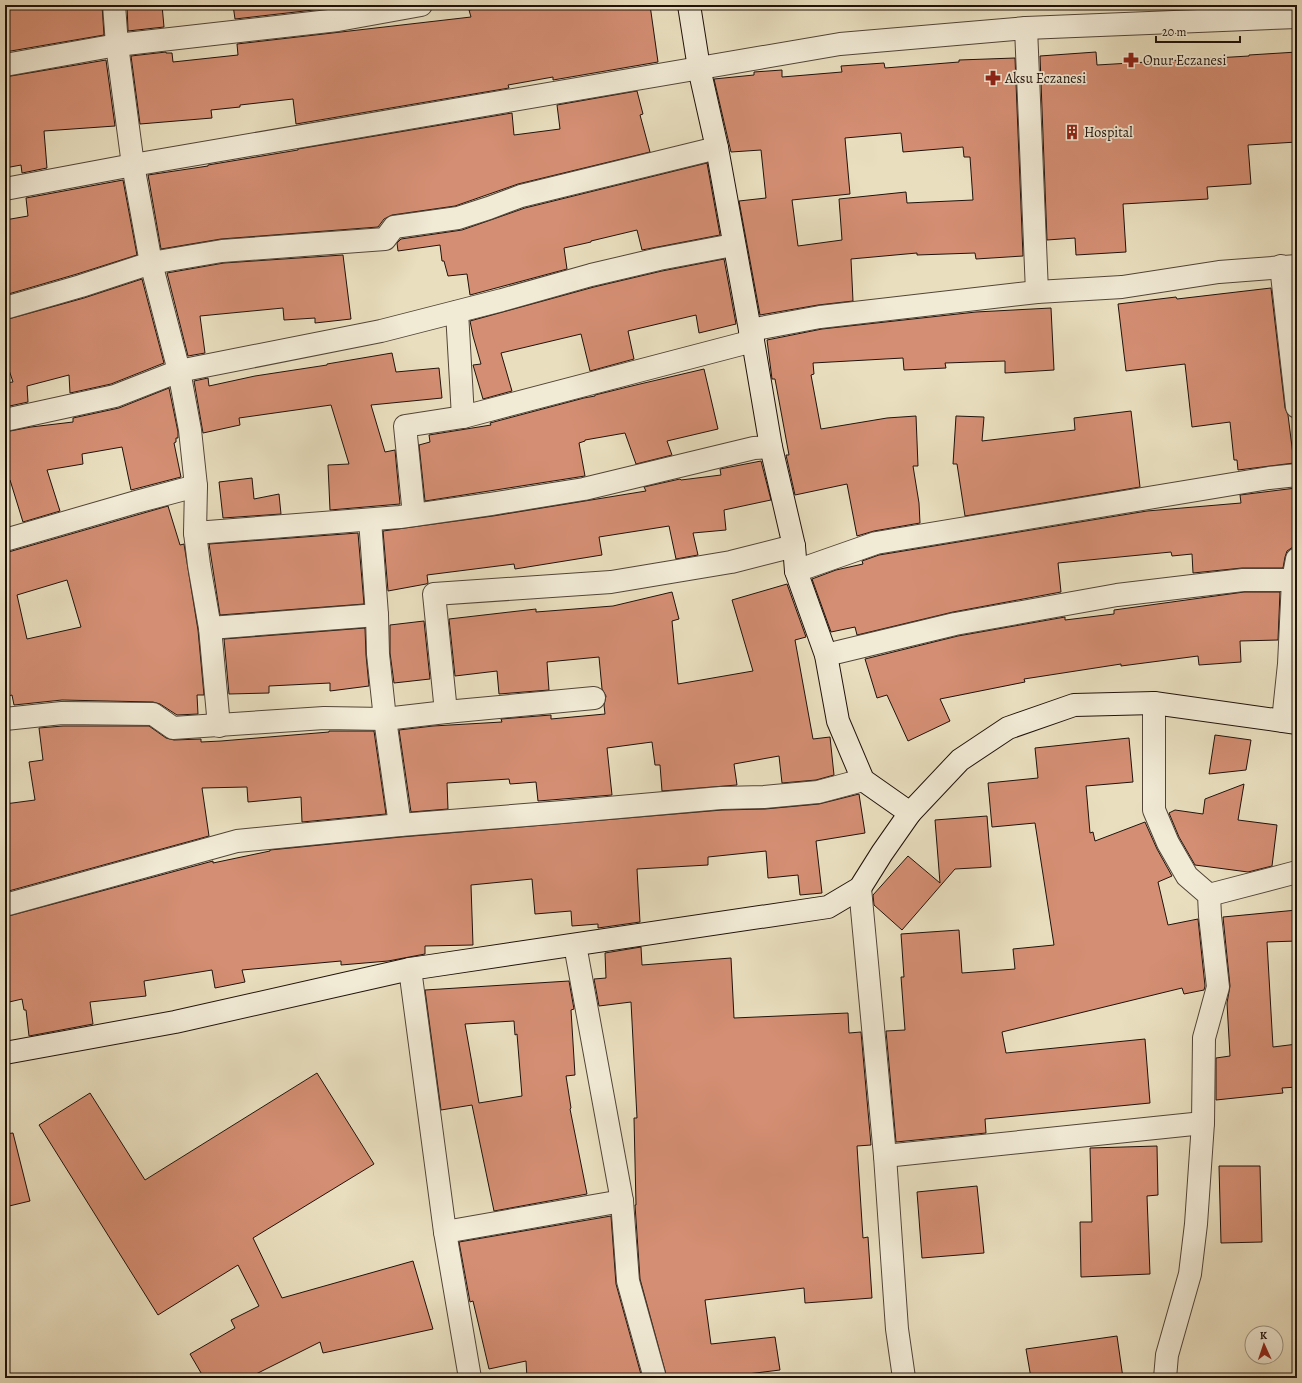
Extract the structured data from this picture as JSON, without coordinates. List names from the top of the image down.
{
  "places": {
    "pharmacy": ["Onur Eczanesi", "Aksu Eczanesi"],
    "building": ["Hospital"]
  },
  "scale_bar": "20 m",
  "north": "top"
}
